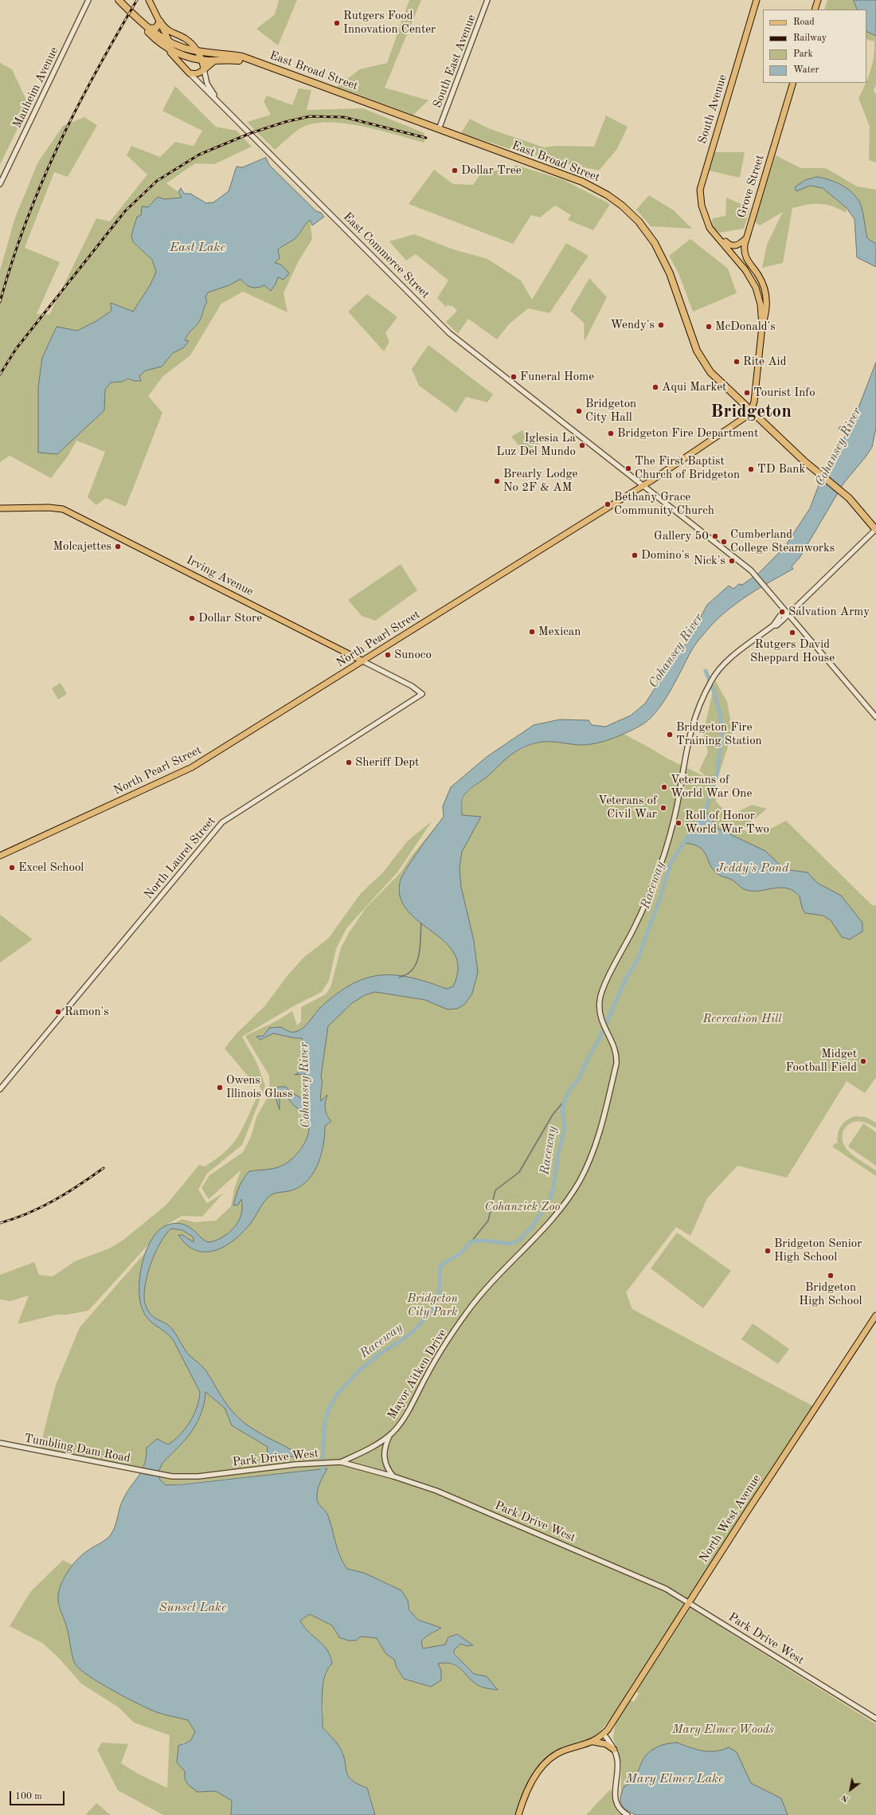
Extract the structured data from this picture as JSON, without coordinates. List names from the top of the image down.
{
  "streets": {
    "highway": ["East Broad Street"],
    "main road": [
      "South Avenue",
      "Grove Street",
      "Irving Avenue",
      "North Pearl Street",
      "North West Avenue"
    ],
    "street": [
      "South East Avenue",
      "Manheim Avenue",
      "East Commerce Street",
      "North Laurel Street",
      "Mayor Aitken Drive",
      "Tumbling Dam Road",
      "Park Drive West"
    ]
  },
  "crossings": [
    ["South East Avenue", "East Broad Street"],
    ["East Broad Street", "North Pearl Street"],
    ["East Broad Street", "Mayor Aitken Drive"],
    ["East Commerce Street", "North Pearl Street"],
    ["East Commerce Street", "Mayor Aitken Drive"],
    ["Irving Avenue", "North Pearl Street"],
    ["Irving Avenue", "North Laurel Street"],
    ["Mayor Aitken Drive", "Park Drive West"],
    ["Tumbling Dam Road", "Park Drive West"],
    ["Park Drive West", "North West Avenue"]
  ],
  "districts": ["Bridgeton"],
  "water": [
    "East Lake",
    "Cohansey River",
    "Jeddy's Pond",
    "Raceway",
    "Sunset Lake",
    "Mary Elmer Lake"
  ],
  "parks": [
    "Recreation Hill",
    "Cohanzick Zoo",
    "Bridgeton City Park",
    "Mary Elmer Woods"
  ],
  "places": [
    "Rutgers Food Innovation Center",
    "Dollar Tree",
    "Wendy's",
    "McDonald's",
    "Rite Aid",
    "Funeral Home",
    "Aqui Market",
    "Tourist Info",
    "Bridgeton City Hall",
    "Bridgeton Fire Department",
    "Iglesia La Luz Del Mundo",
    "The First Baptist Church of Bridgeton",
    "TD Bank",
    "Brearly Lodge No 2F & AM",
    "Bethany Grace Community Church",
    "Gallery 50",
    "Cumberland College Steamworks",
    "Molcajettes",
    "Domino's",
    "Nick's",
    "Salvation Army",
    "Dollar Store",
    "Mexican",
    "Rutgers David Sheppard House",
    "Sunoco",
    "Bridgeton Fire Training Station",
    "Sheriff Dept",
    "Veterans of World War One",
    "Veterans of Civil War",
    "Roll of Honor World War Two",
    "Excel School",
    "Ramon's",
    "Midget Football Field",
    "Owens Illinois Glass",
    "Bridgeton Senior High School",
    "Bridgeton High School"
  ],
  "legend": [
    "Road",
    "Railway",
    "Park",
    "Water"
  ],
  "scale_bar": "100 m",
  "north": "bottom left"
}
